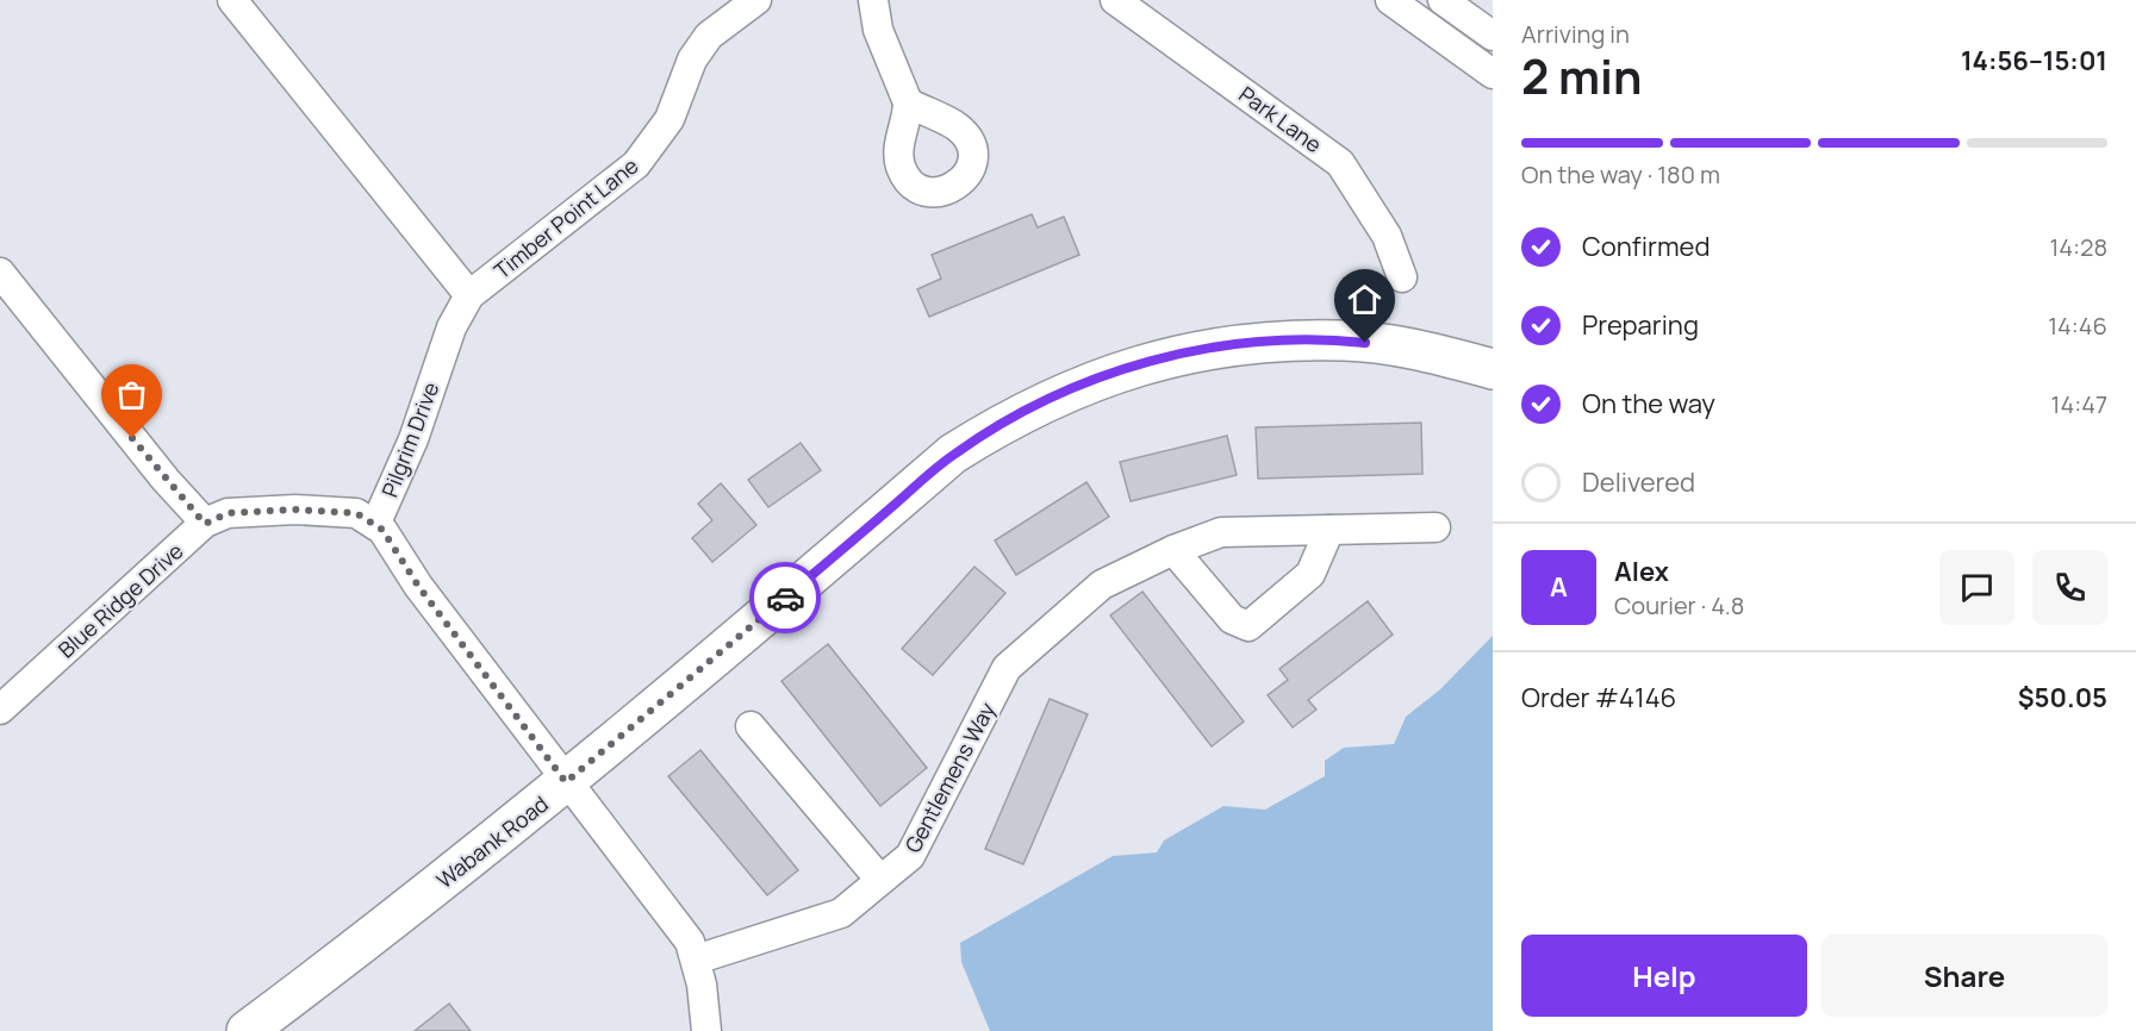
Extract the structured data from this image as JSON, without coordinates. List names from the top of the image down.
{
  "streets": {
    "street": [
      "Park Lane",
      "Timber Point Lane",
      "Pilgrim Drive",
      "Blue Ridge Drive",
      "Gentlemens Way",
      "Wabank Road"
    ]
  },
  "crossings": [
    ["Timber Point Lane", "Pilgrim Drive"],
    ["Pilgrim Drive", "Blue Ridge Drive"],
    ["Pilgrim Drive", "Gentlemens Way"],
    ["Pilgrim Drive", "Wabank Road"]
  ],
  "page": {
    "heading": ["2 min", "Arriving in", "14:56–15:01"],
    "panel": [
      "Alex",
      "Courier · 4.8",
      "Order #4146",
      "$50.05"
    ],
    "bar": "On the way · 180 m",
    "list": [
      ["Confirmed", "14:28"],
      ["Preparing", "14:46"],
      ["On the way", "14:47"],
      "Delivered"
    ],
    "round": "A",
    "buttons": ["Help", "Share"]
  }
}
